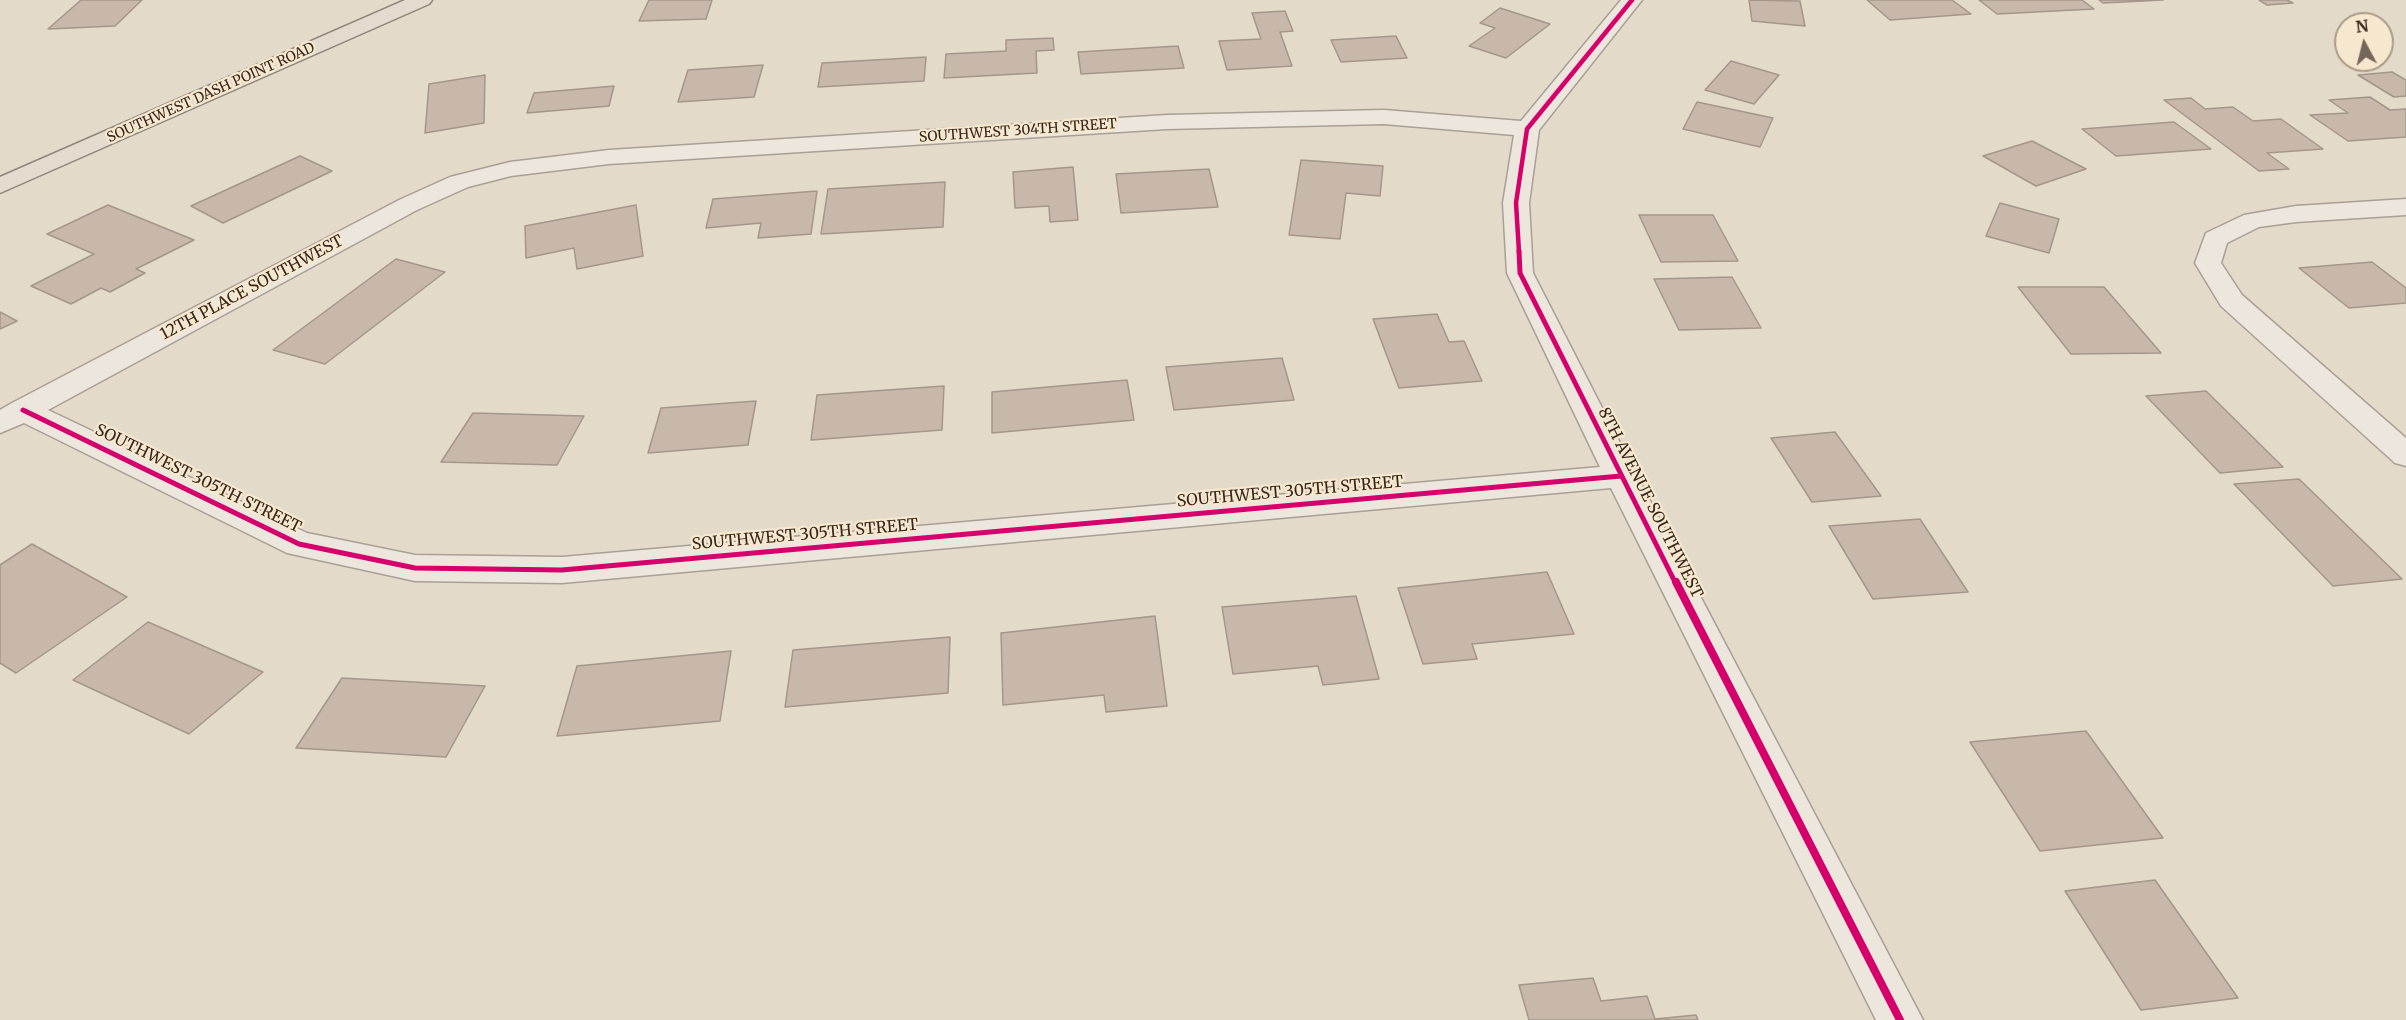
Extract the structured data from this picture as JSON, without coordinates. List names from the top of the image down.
{
  "streets": {
    "main road": ["SOUTHWEST DASH POINT ROAD"],
    "street": [
      "SOUTHWEST 304TH STREET",
      "12TH PLACE SOUTHWEST",
      "SOUTHWEST 305TH STREET",
      "8TH AVENUE SOUTHWEST"
    ]
  },
  "crossings": [
    ["SOUTHWEST 304TH STREET", "12TH PLACE SOUTHWEST"],
    ["SOUTHWEST 304TH STREET", "8TH AVENUE SOUTHWEST"],
    ["12TH PLACE SOUTHWEST", "SOUTHWEST 305TH STREET"],
    ["SOUTHWEST 305TH STREET", "8TH AVENUE SOUTHWEST"]
  ],
  "north": "top"
}
